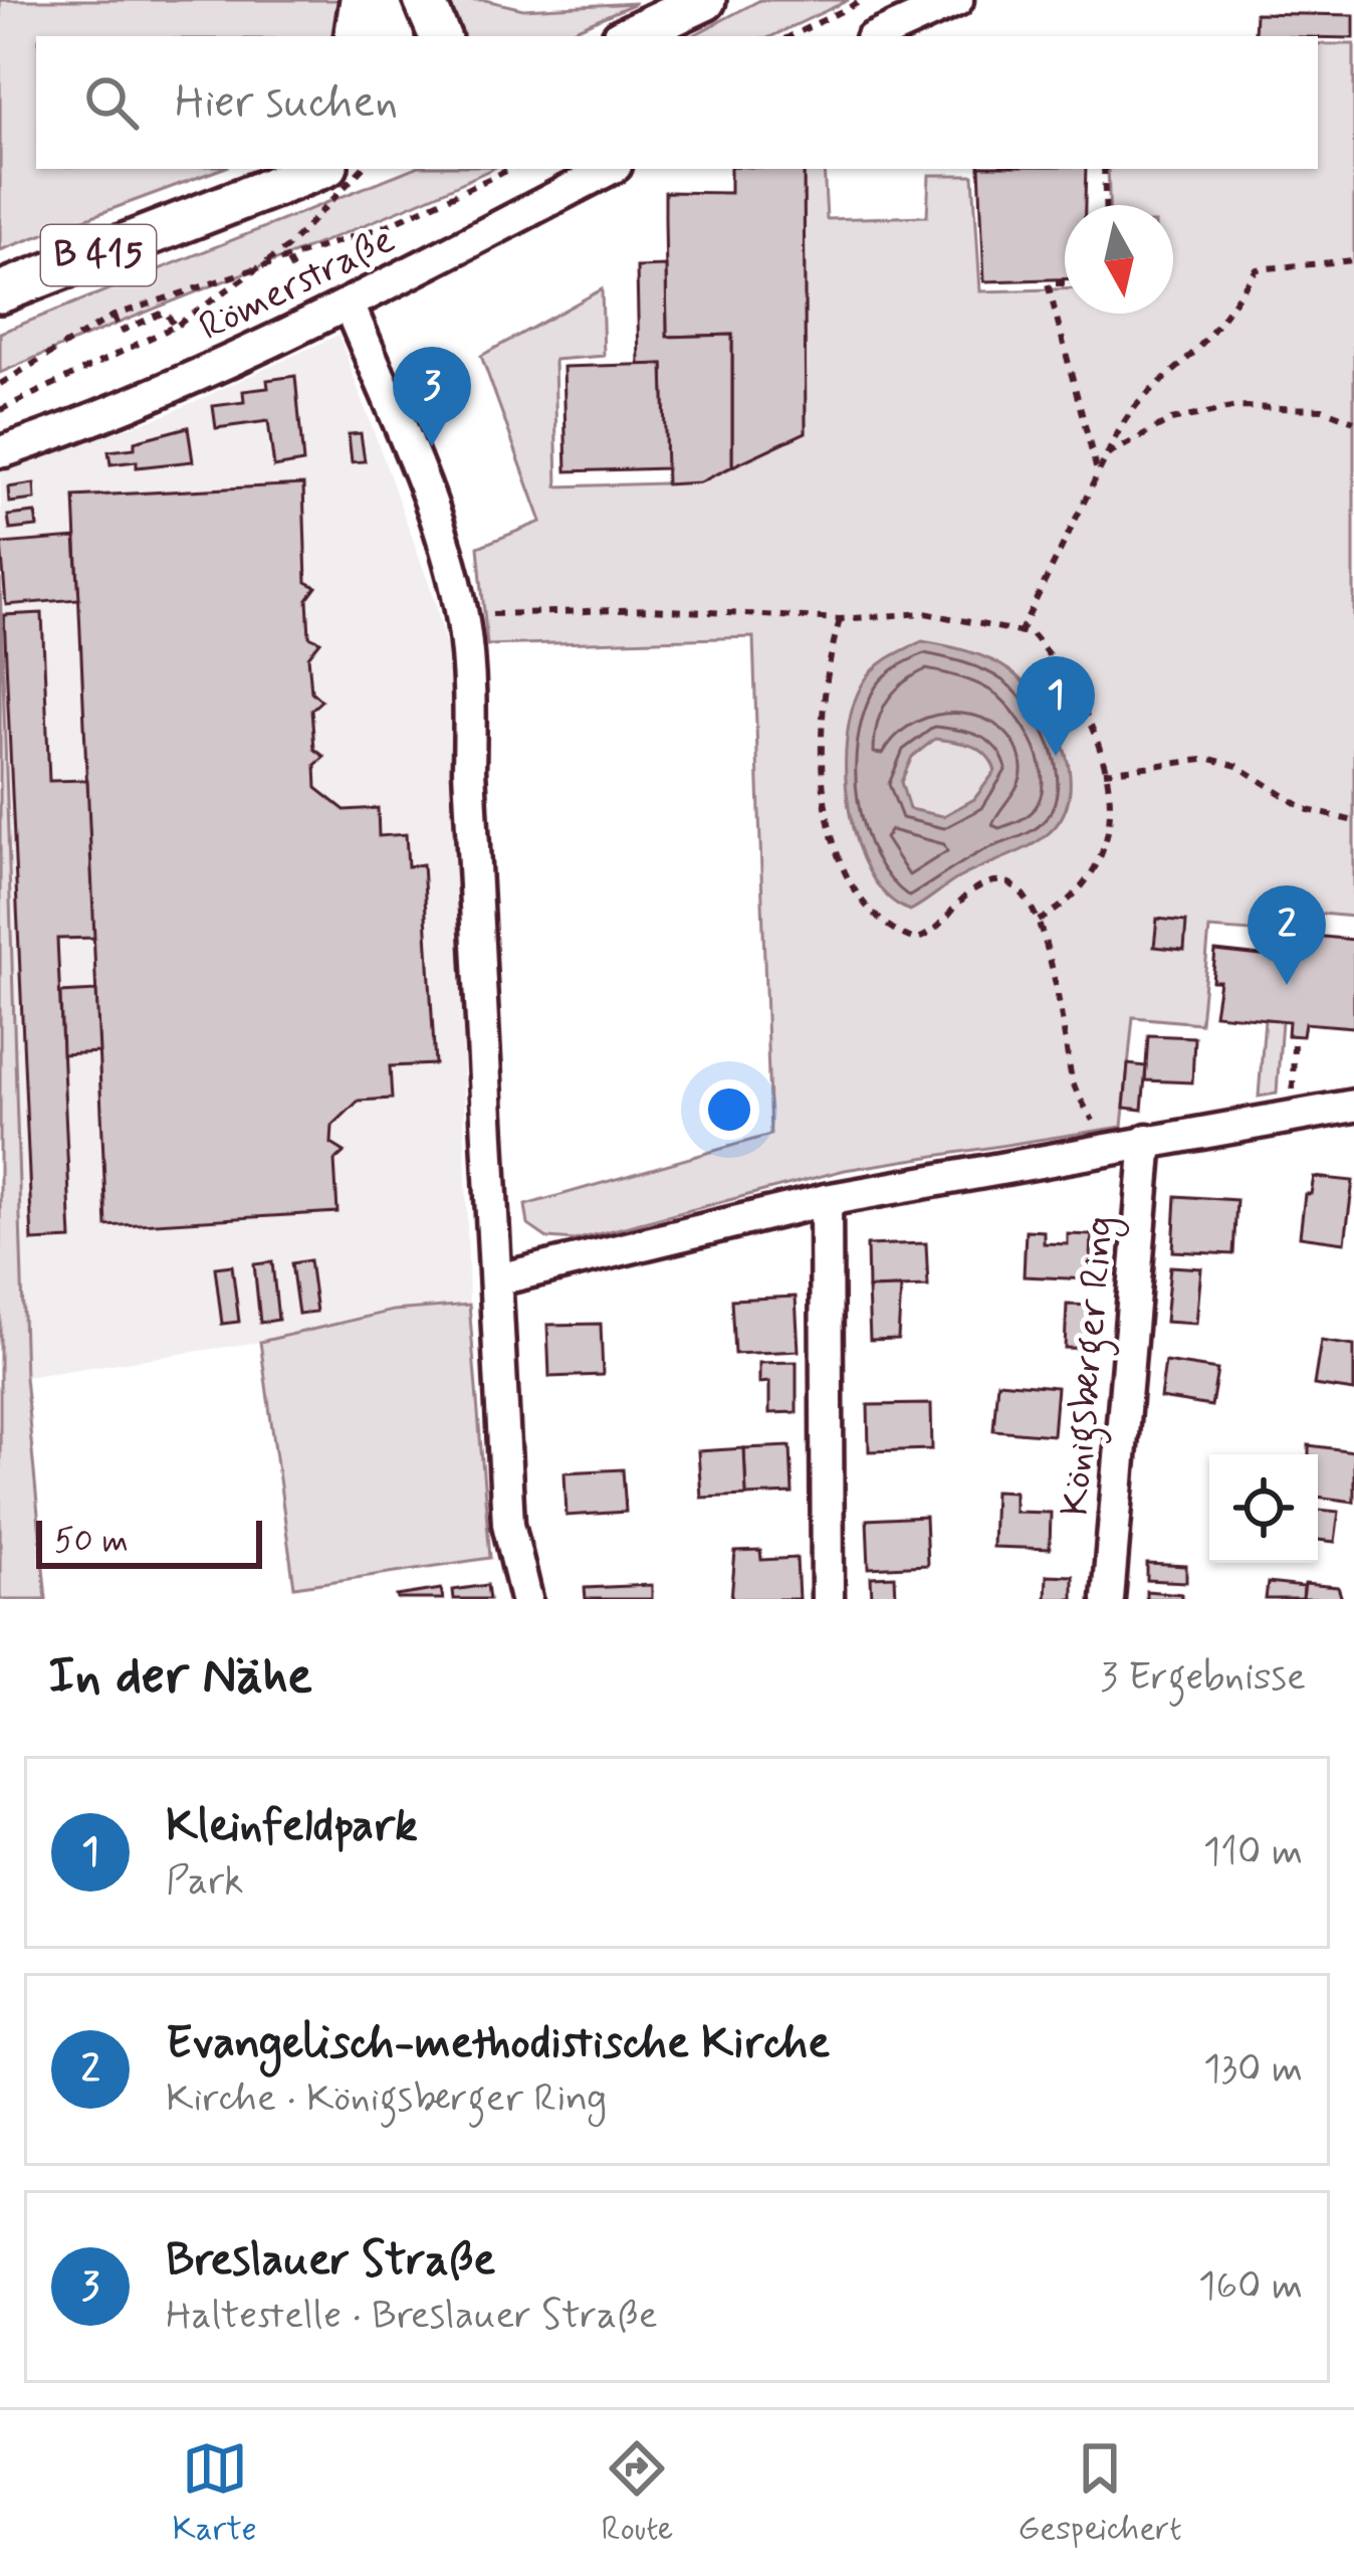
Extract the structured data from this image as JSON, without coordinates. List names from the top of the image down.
{
  "streets": {
    "main road": ["B 415"],
    "street": ["Römerstraße", "Königsberger Ring"]
  },
  "scale_bar": "50 m",
  "north": "bottom",
  "page": {
    "search": "Hier suchen",
    "pins": ["3", "1", "2"],
    "scale": "50 m",
    "heading": ["In der Nähe", "3 Ergebnisse"],
    "list": [
      {
        "mark": "1",
        "name": "Kleinfeldpark",
        "note": "Park",
        "value": "110 m"
      },
      {
        "mark": "2",
        "name": "Evangelisch-methodistische Kirche",
        "note": "Kirche · Königsberger Ring",
        "value": "130 m"
      },
      {
        "mark": "3",
        "name": "Breslauer Straße",
        "note": "Haltestelle · Breslauer Straße",
        "value": "160 m"
      }
    ],
    "nav": ["Karte", "Route", "Gespeichert"]
  }
}
